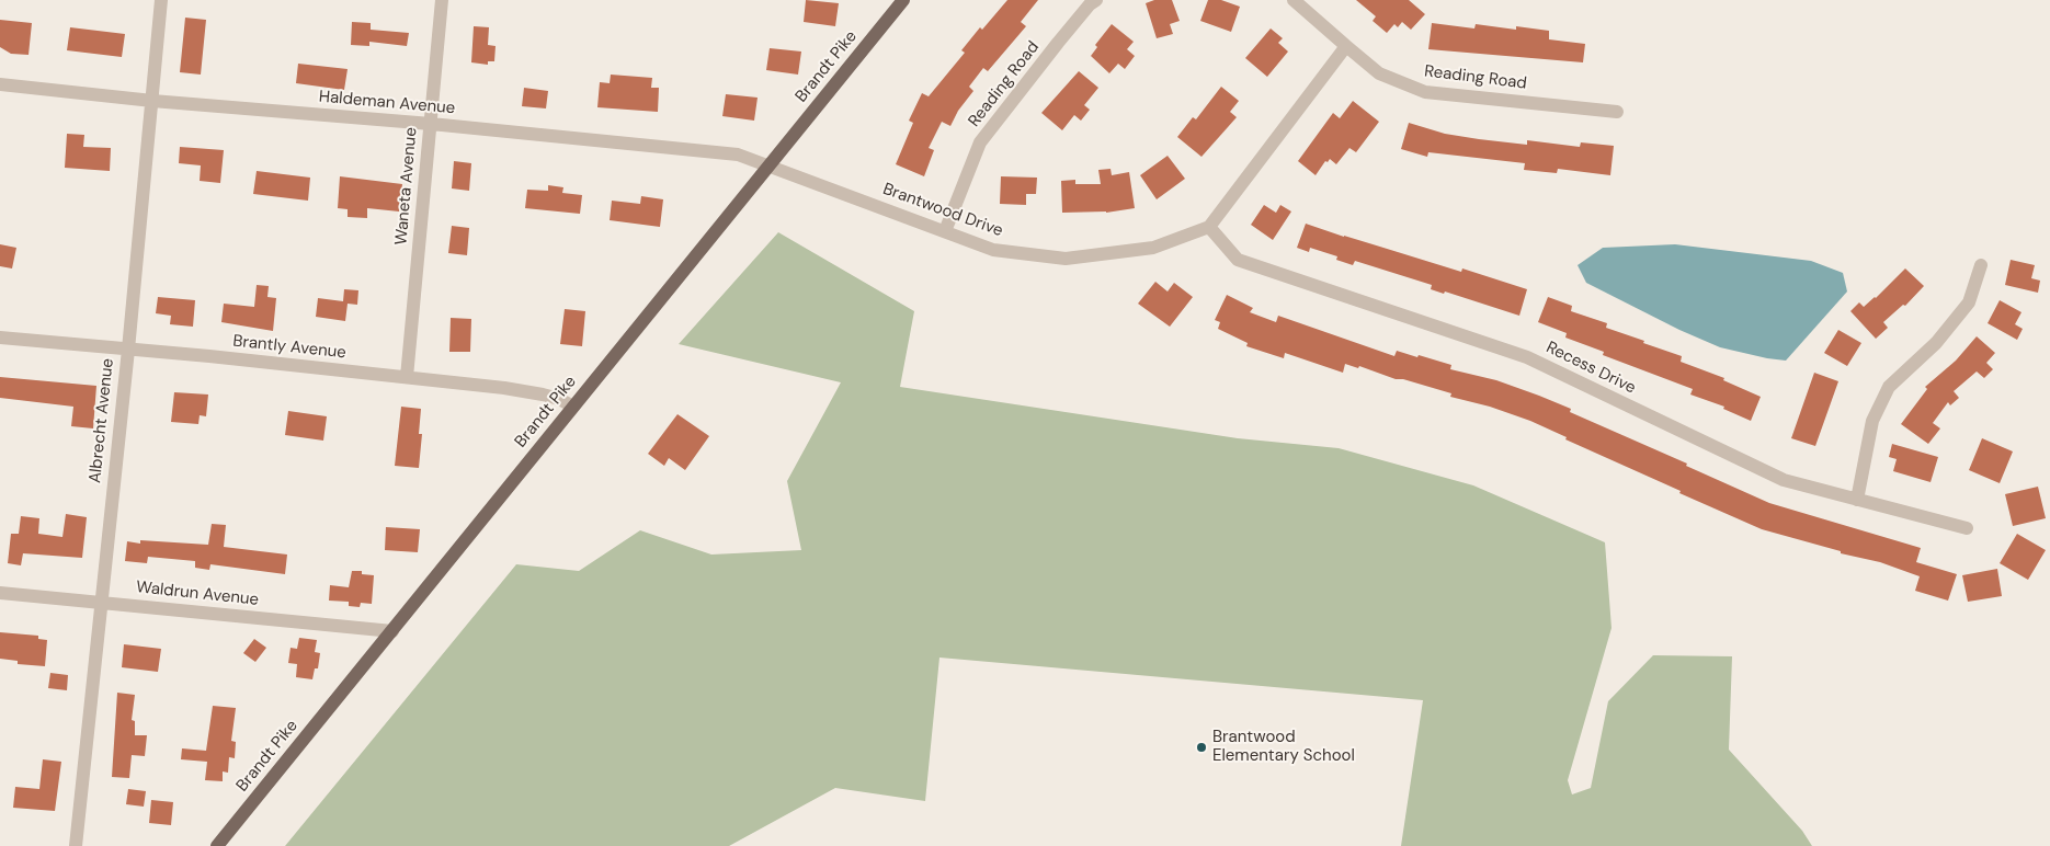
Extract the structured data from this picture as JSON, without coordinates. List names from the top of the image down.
{
  "streets": {
    "main road": ["Brandt Pike"],
    "street": [
      "Reading Road",
      "Haldeman Avenue",
      "Waneta Avenue",
      "Brantwood Drive",
      "Brantly Avenue",
      "Recess Drive",
      "Albrecht Avenue",
      "Waldrun Avenue"
    ]
  },
  "crossings": [
    ["Brandt Pike", "Haldeman Avenue"],
    ["Brandt Pike", "Brantwood Drive"],
    ["Brandt Pike", "Brantly Avenue"],
    ["Brandt Pike", "Waldrun Avenue"],
    ["Reading Road", "Brantwood Drive"],
    ["Haldeman Avenue", "Waneta Avenue"],
    ["Haldeman Avenue", "Brantwood Drive"],
    ["Haldeman Avenue", "Albrecht Avenue"],
    ["Waneta Avenue", "Brantly Avenue"],
    ["Brantwood Drive", "Recess Drive"],
    ["Brantly Avenue", "Albrecht Avenue"],
    ["Albrecht Avenue", "Waldrun Avenue"]
  ],
  "places": ["Brantwood Elementary School"]
}
